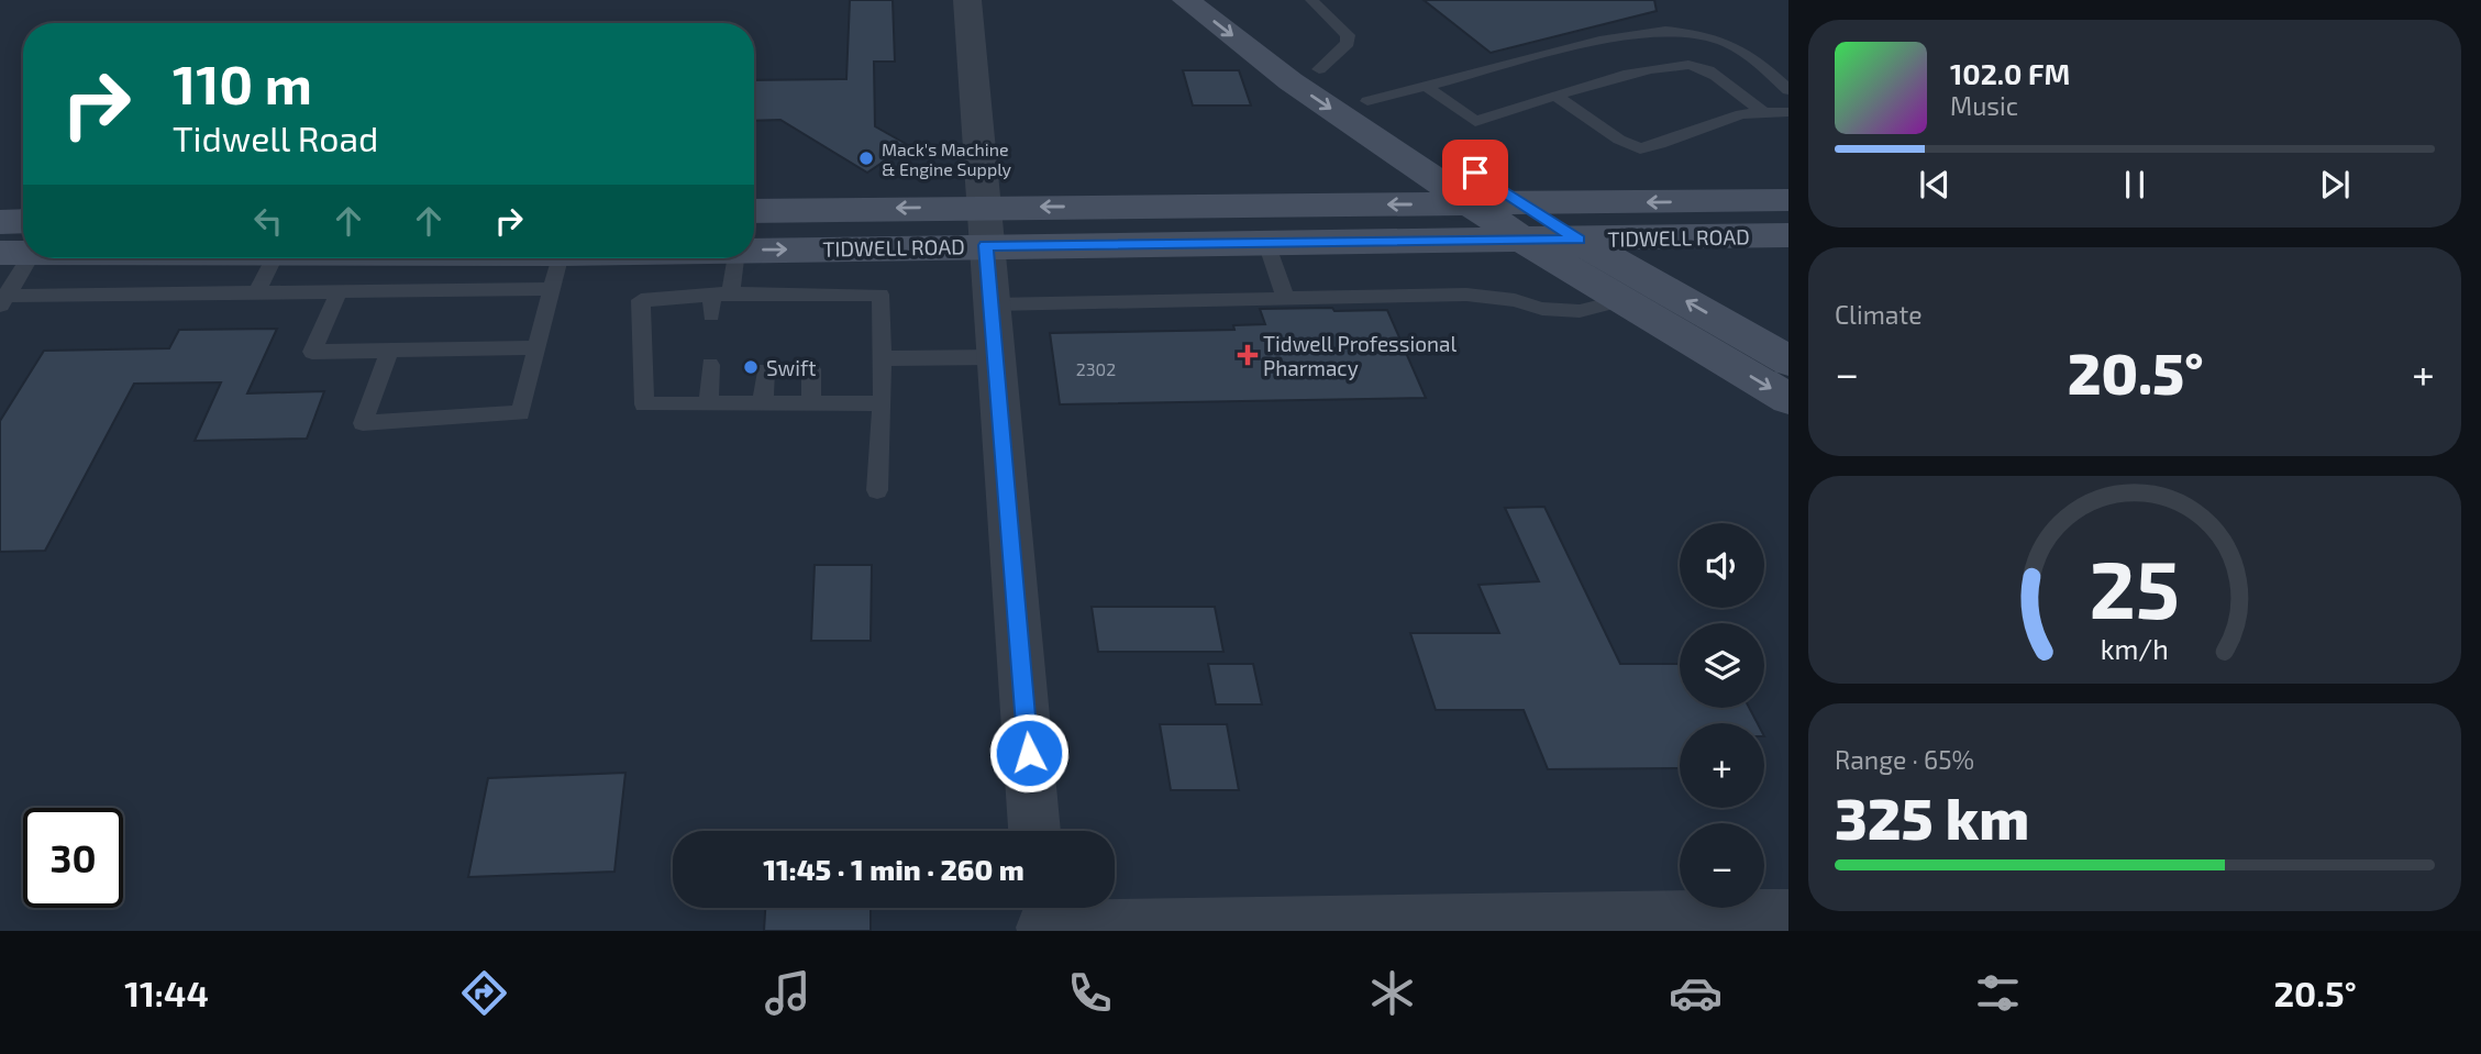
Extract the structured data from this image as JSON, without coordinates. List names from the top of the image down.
{
  "streets": {
    "main road": ["TIDWELL ROAD"]
  },
  "places": {
    "other": ["Mack's Machine & Engine Supply", "Swift"],
    "health": ["Tidwell Professional Pharmacy"]
  },
  "house_numbers": ["2302"],
  "page": {
    "turn": ["110 m", "Tidwell Road"],
    "song": ["102.0 FM", "Music"],
    "tile": [
      "Climate",
      ["Range · 65%", "325 km"]
    ],
    "heat": ["−", "20.5°", "+"],
    "map_buttons": ["+", "−"],
    "limit": "30",
    "trip": "11:45 · 1 min · 260 m",
    "tabs": ["11:44", "20.5°"],
    "gauge": ["25", "km/h"]
  }
}
